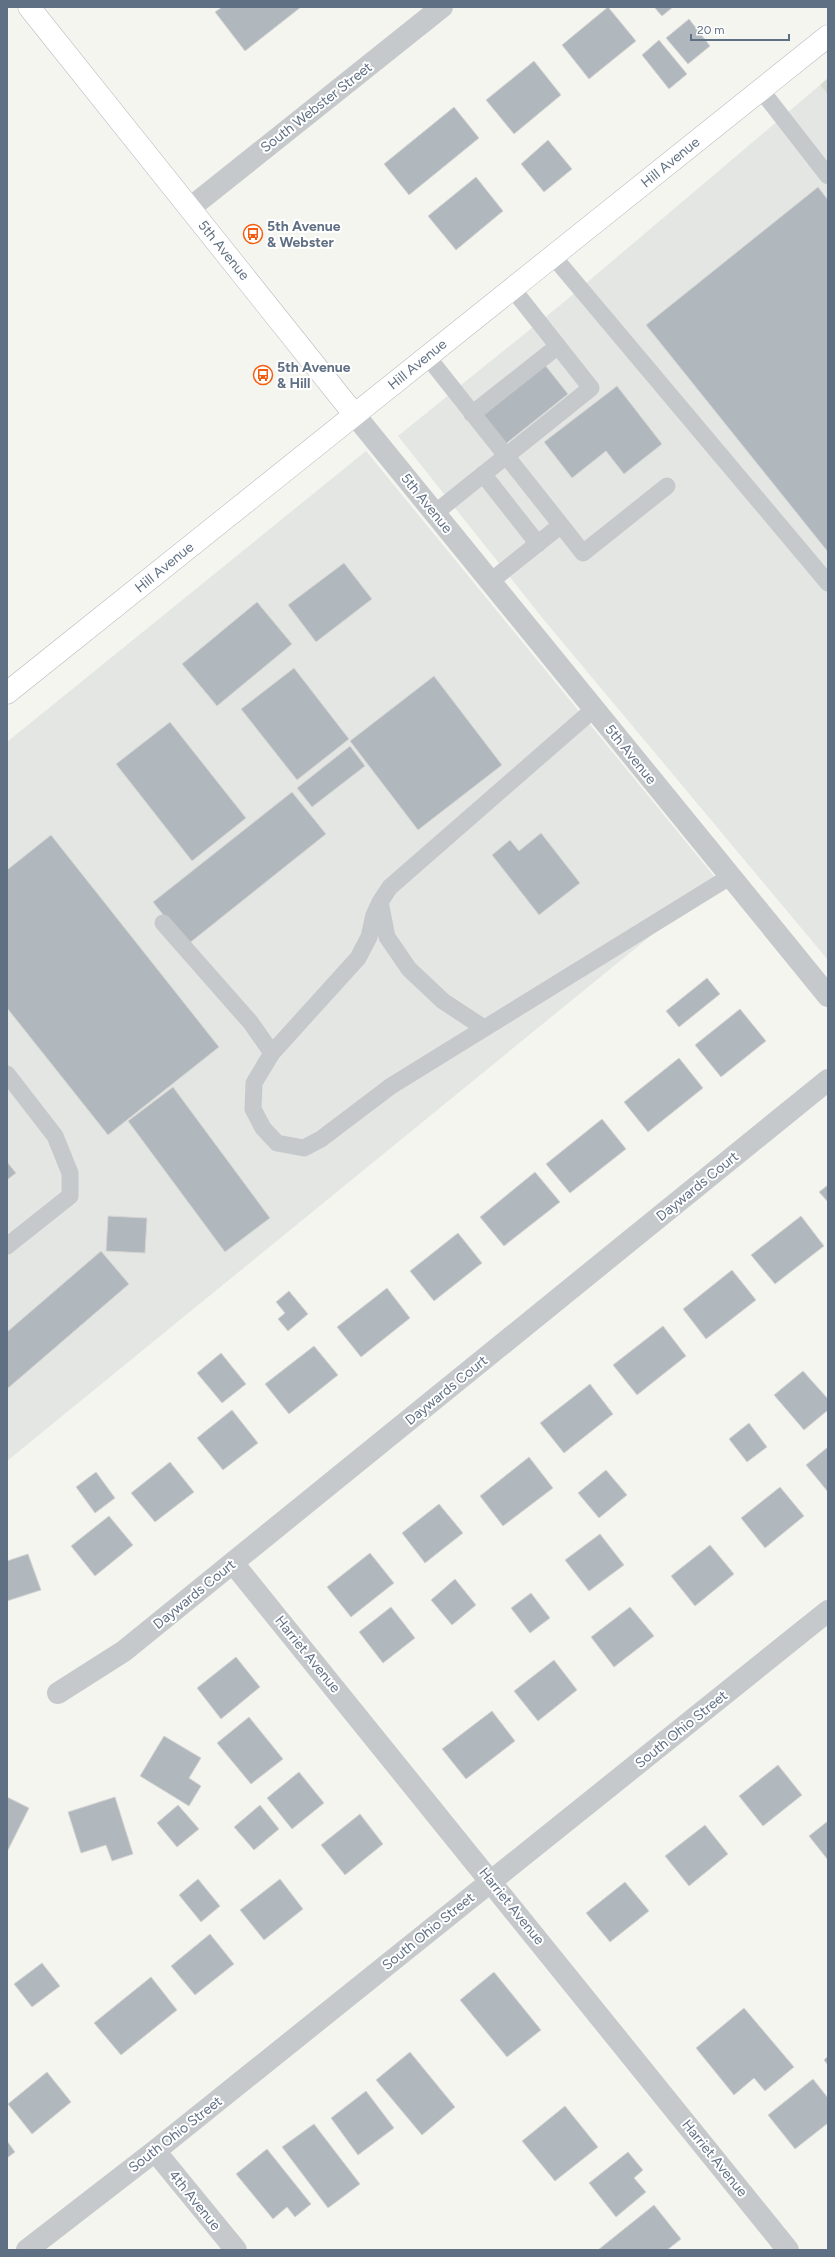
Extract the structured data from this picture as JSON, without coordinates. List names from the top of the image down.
{
  "streets": {
    "main road": ["Hill Avenue", "5th Avenue"],
    "street": [
      "South Webster Street",
      "Daywards Court",
      "Harriet Avenue",
      "South Ohio Street",
      "4th Avenue"
    ]
  },
  "crossings": [
    ["South Webster Street", "5th Avenue"],
    ["Hill Avenue", "5th Avenue"],
    ["Daywards Court", "Harriet Avenue"],
    ["Harriet Avenue", "South Ohio Street"],
    ["South Ohio Street", "4th Avenue"]
  ],
  "places": {
    "bus stop": ["5th Avenue & Webster", "5th Avenue & Hill"]
  },
  "scale_bar": "20 m"
}
